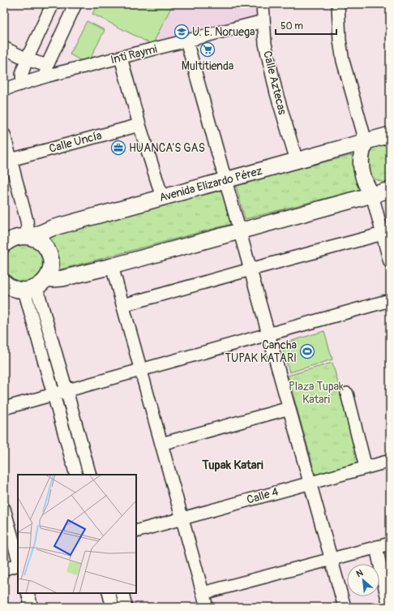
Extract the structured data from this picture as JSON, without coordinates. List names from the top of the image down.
{
  "streets": {
    "main road": ["Avenida Elizardo Pérez"],
    "street": [
      "Inti Raymi",
      "Calle Aztecas",
      "Calle Uncía",
      "Calle 4"
    ]
  },
  "crossings": [
    ["Inti Raymi", "Calle Aztecas"],
    ["Calle Aztecas", "Avenida Elizardo Pérez"]
  ],
  "districts": ["Tupak Katari"],
  "parks": ["Plaza Tupak Katari"],
  "places": {
    "school or university": ["U. E. Noruega"],
    "supermarket": ["Multitienda"],
    "office": ["HUANCA'S GAS"],
    "sports": ["Cancha TUPAK KATARI"]
  },
  "scale_bar": "50 m",
  "north": "top left"
}
